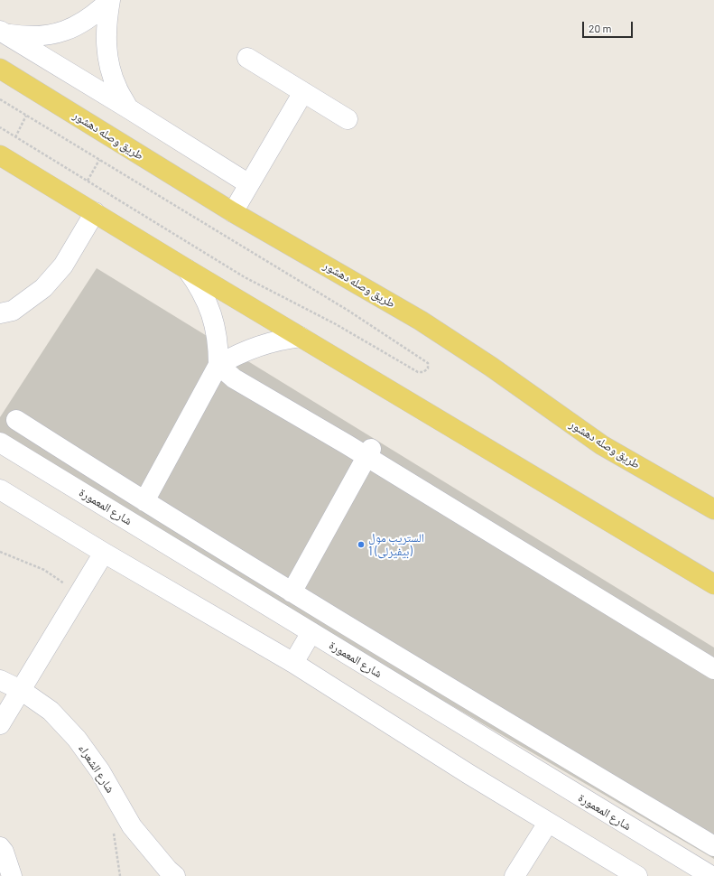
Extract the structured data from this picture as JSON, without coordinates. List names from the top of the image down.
{
  "streets": {
    "main road": ["طريق وصله دهشور"],
    "street": ["شارع المعمورة", "شارع الشعراء"]
  },
  "places": ["الستريب مول 1 (بيفيرلى)"],
  "scale_bar": "20 m"
}
